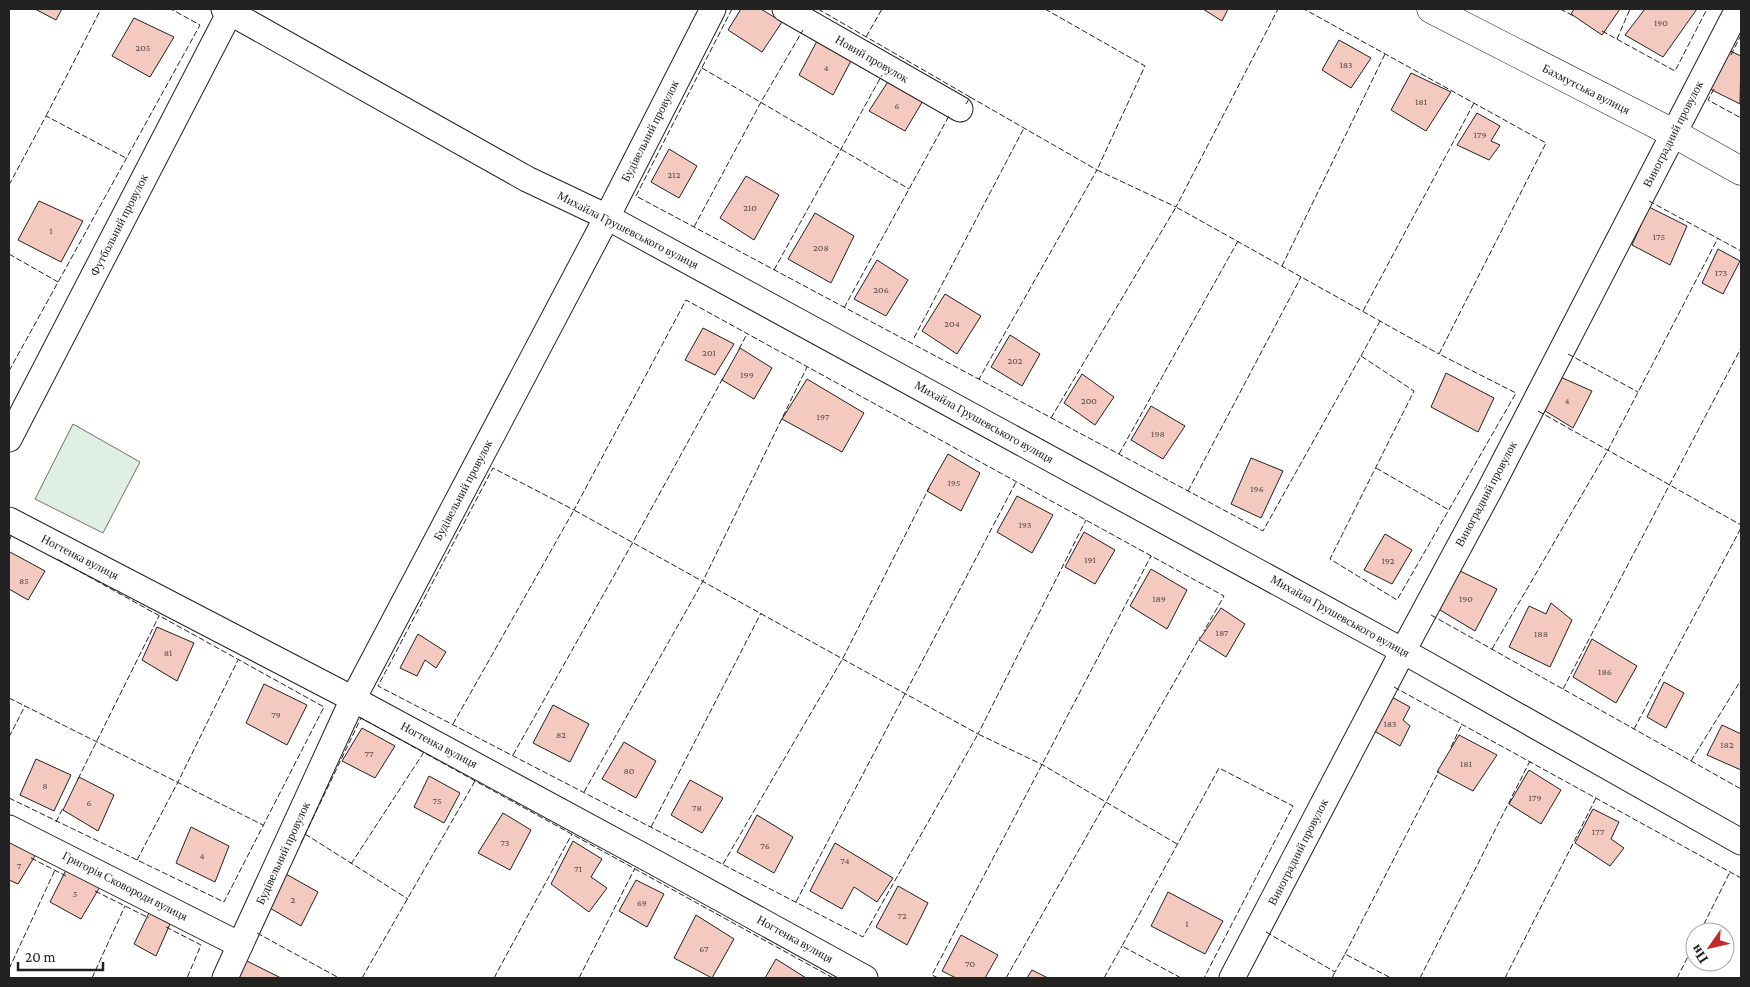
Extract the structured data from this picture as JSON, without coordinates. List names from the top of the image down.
{
  "streets": {
    "street": [
      "Новий провулок",
      "Бахмутська вулиця",
      "Будівельний провулок",
      "Виноградний провулок",
      "Футбольний провулок",
      "Михайла Грушевського вулиця",
      "Ногтенка вулиця",
      "Григорія Сковороди вулиця"
    ]
  },
  "crossings": [
    ["Бахмутська вулиця", "Виноградний провулок"],
    ["Будівельний провулок", "Михайла Грушевського вулиця"],
    ["Будівельний провулок", "Ногтенка вулиця"],
    ["Будівельний провулок", "Григорія Сковороди вулиця"],
    ["Виноградний провулок", "Михайла Грушевського вулиця"],
    ["Футбольний провулок", "Михайла Грушевського вулиця"]
  ],
  "house_numbers": [
    "190",
    "205",
    "183",
    "4",
    "181",
    "6",
    "179",
    "212",
    "210",
    "1",
    "175",
    "208",
    "173",
    "206",
    "204",
    "201",
    "202",
    "199",
    "200",
    "4",
    "197",
    "198",
    "195",
    "196",
    "193",
    "191",
    "192",
    "85",
    "189",
    "190",
    "187",
    "188",
    "81",
    "186",
    "79",
    "183",
    "82",
    "182",
    "77",
    "181",
    "80",
    "8",
    "179",
    "75",
    "6",
    "78",
    "177",
    "73",
    "76",
    "4",
    "74",
    "7",
    "71",
    "5",
    "2",
    "69",
    "72",
    "1",
    "67",
    "70"
  ],
  "scale_bar": "20 m",
  "north": "bottom left"
}
